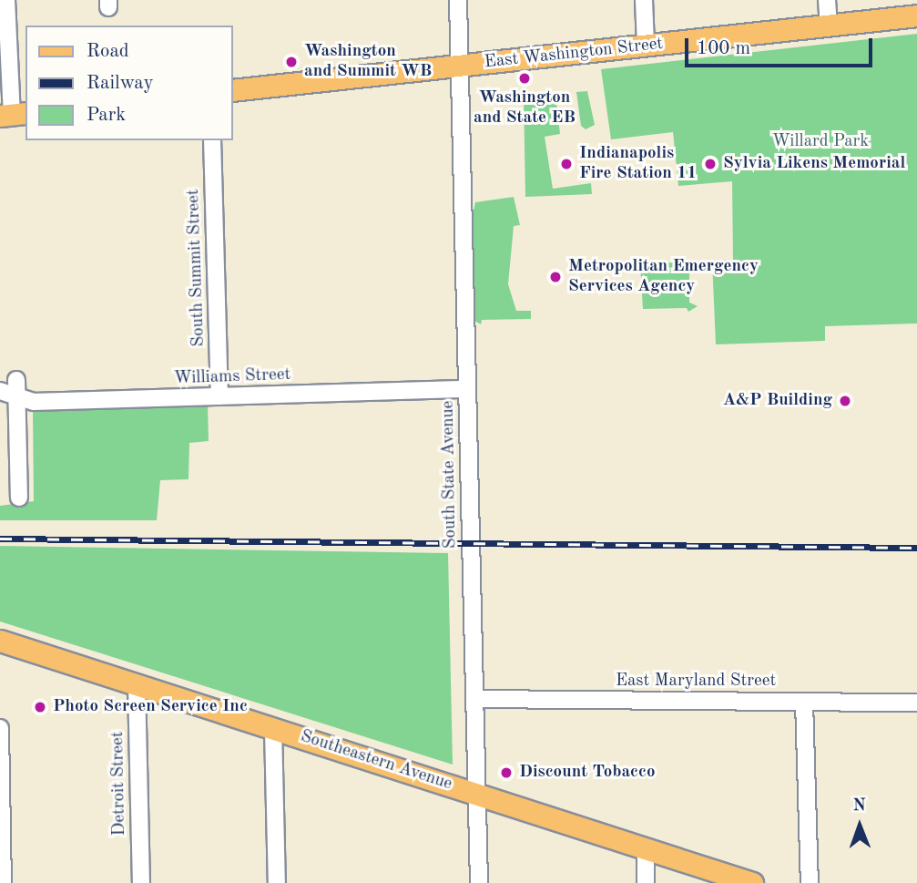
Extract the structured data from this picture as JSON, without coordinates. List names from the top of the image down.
{
  "streets": {
    "main road": ["East Washington Street", "Southeastern Avenue"],
    "street": [
      "South Summit Street",
      "Williams Street",
      "South State Avenue",
      "East Maryland Street",
      "Detroit Street"
    ]
  },
  "crossings": [
    ["East Washington Street", "South State Avenue"],
    ["South Summit Street", "Williams Street"],
    ["Williams Street", "South State Avenue"],
    ["South State Avenue", "East Maryland Street"],
    ["South State Avenue", "Southeastern Avenue"],
    ["Southeastern Avenue", "Detroit Street"]
  ],
  "parks": ["Willard Park"],
  "places": [
    "Washington and Summit WB",
    "Washington and State EB",
    "Indianapolis Fire Station 11",
    "Sylvia Likens Memorial",
    "Metropolitan Emergency Services Agency",
    "A&P Building",
    "Photo Screen Service Inc",
    "Discount Tobacco"
  ],
  "legend": ["Road", "Railway", "Park"],
  "scale_bar": "100 m",
  "north": "top"
}
